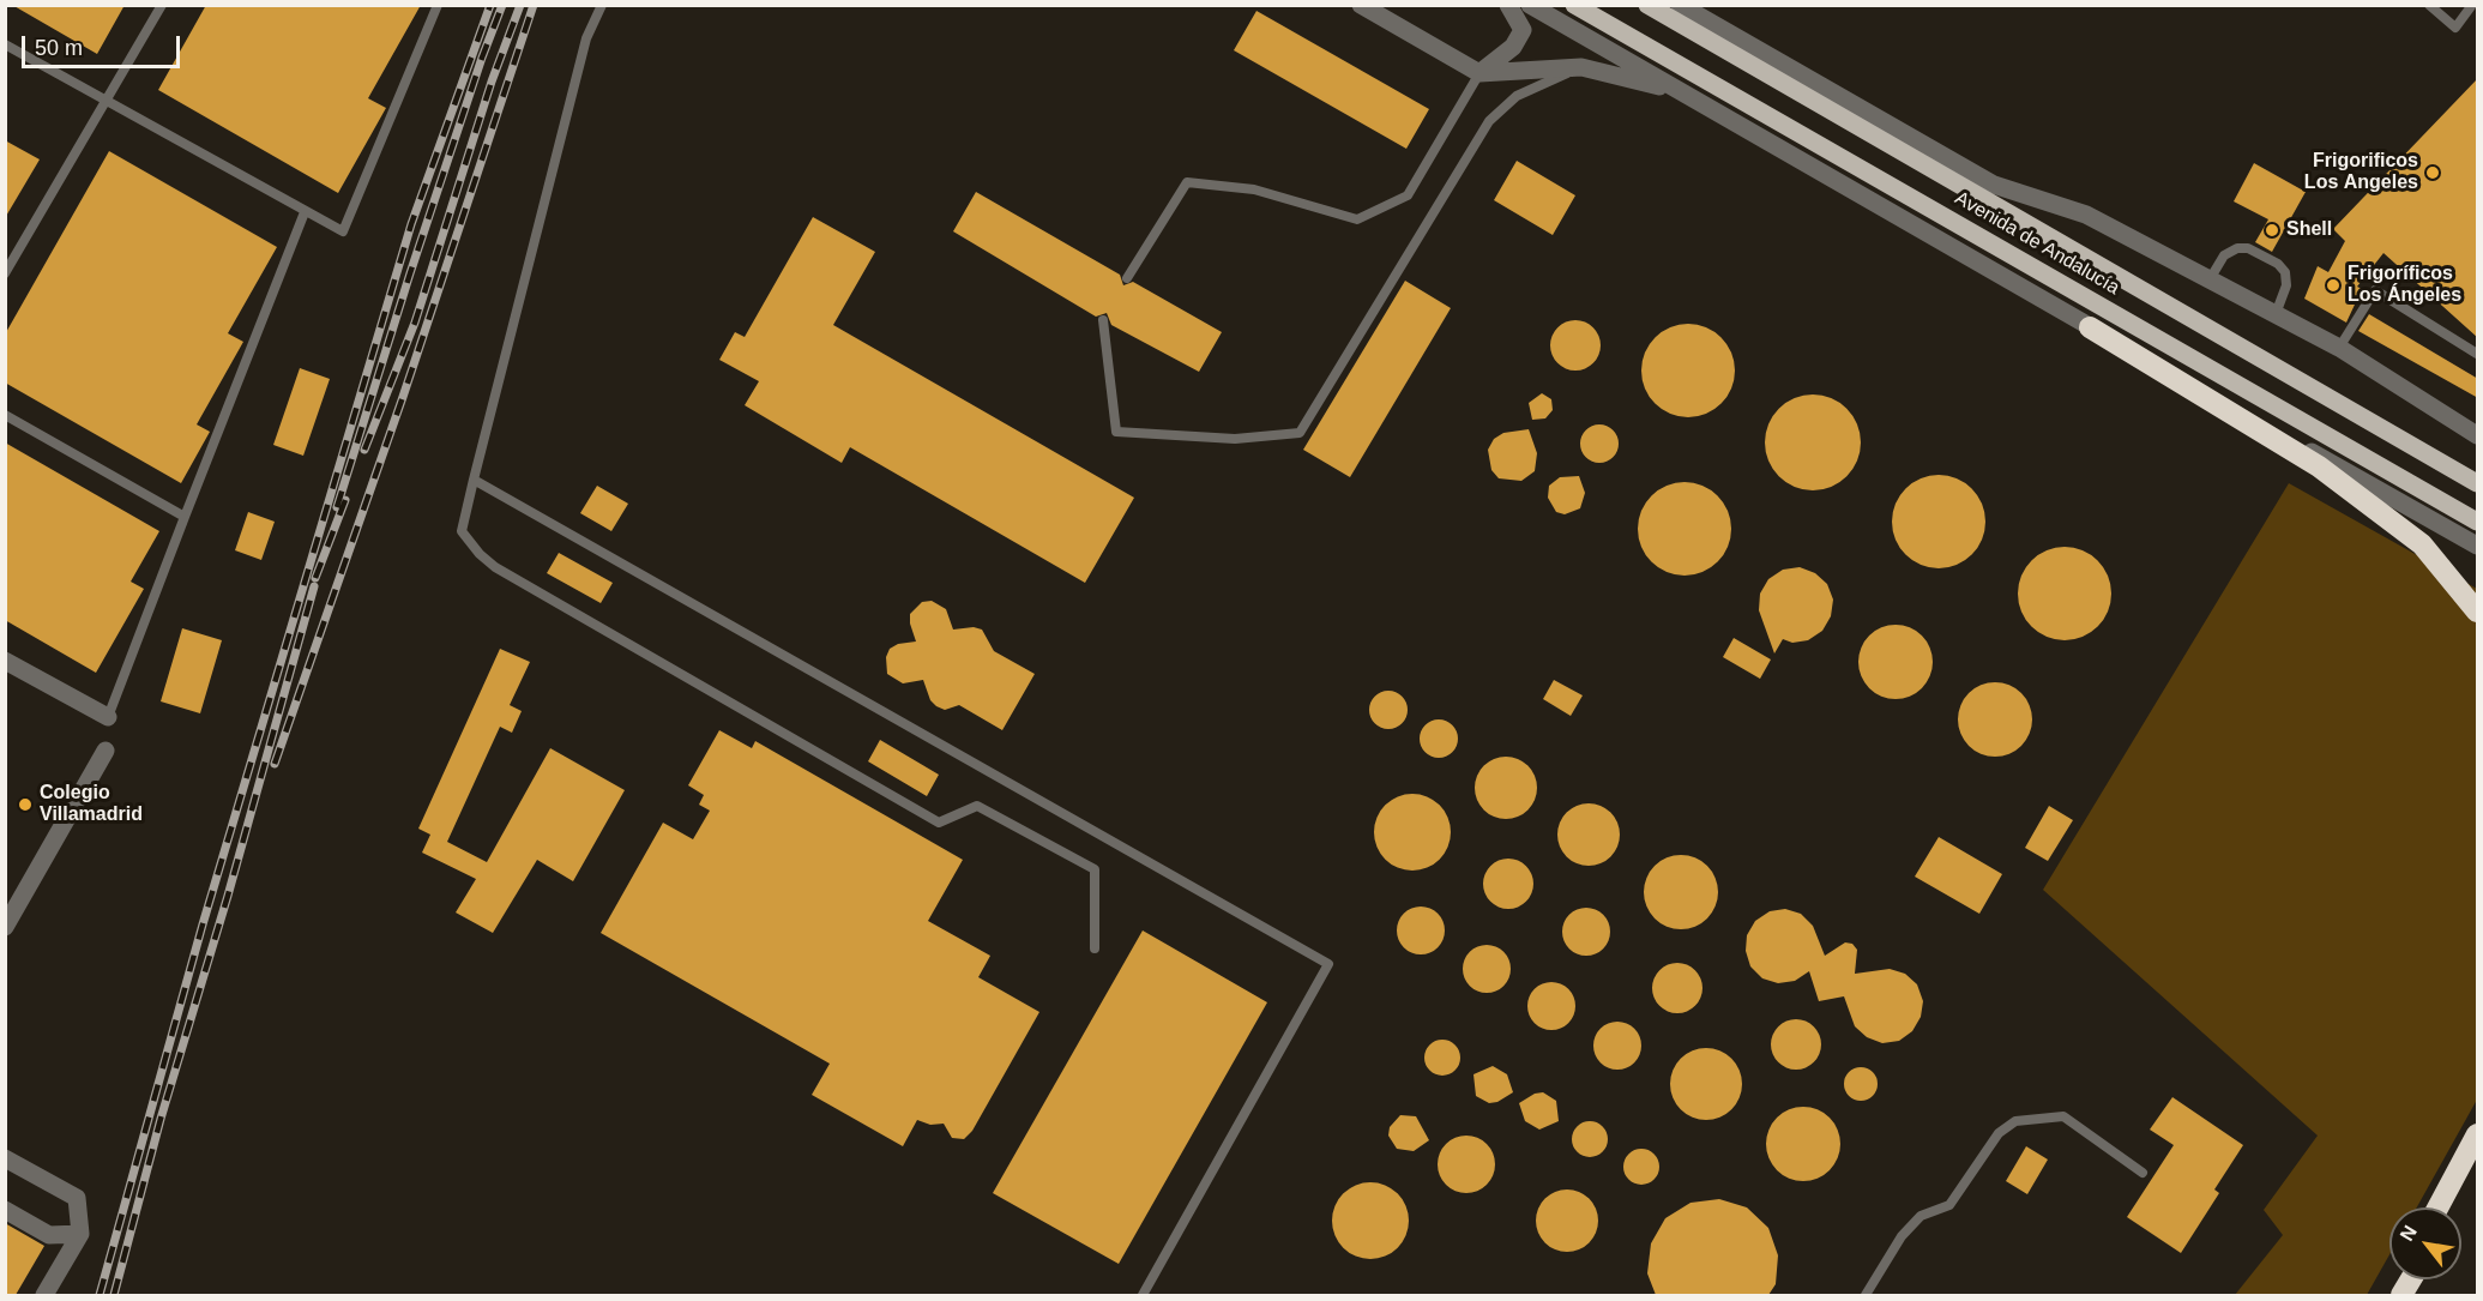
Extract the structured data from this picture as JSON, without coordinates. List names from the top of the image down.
{
  "streets": {
    "main road": ["Avenida de Andalucía"]
  },
  "places": [
    "Frigorificos Los Angeles",
    "Shell",
    "Frigoríficos Los Ángeles",
    "Colegio Villamadrid"
  ],
  "scale_bar": "50 m",
  "north": "top left"
}
